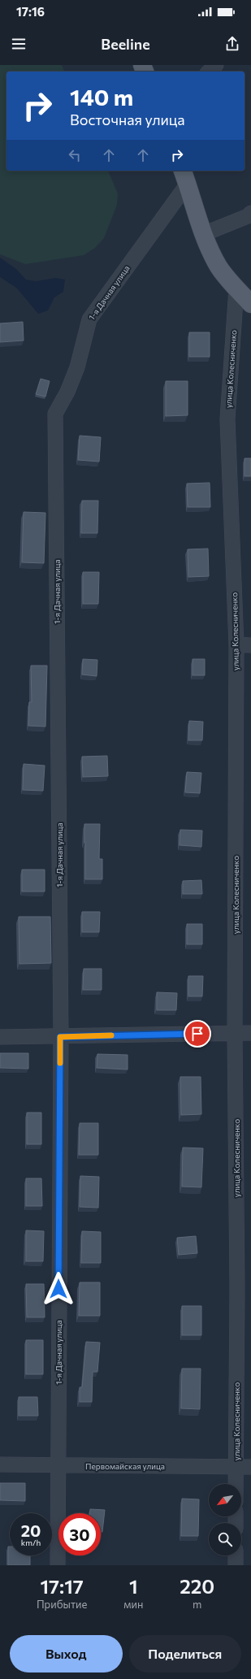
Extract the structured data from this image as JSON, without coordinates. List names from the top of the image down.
{
  "streets": {
    "street": ["1-я Дачная улица", "улица Колесниченко", "Первомайская улица"]
  },
  "crossings": [
    ["1-я Дачная улица", "Первомайская улица"],
    ["улица Колесниченко", "Первомайская улица"]
  ],
  "north": "bottom left",
  "page": {
    "status": "17:16",
    "header": "Beeline",
    "turn": ["140 m", "Восточная улица"],
    "speed": "20 km/h",
    "limit": "30",
    "eta": [
      "17:17",
      "Прибытие",
      "1",
      "мин",
      "220",
      "m"
    ],
    "buttons": ["Выход", "Поделиться"]
  }
}
